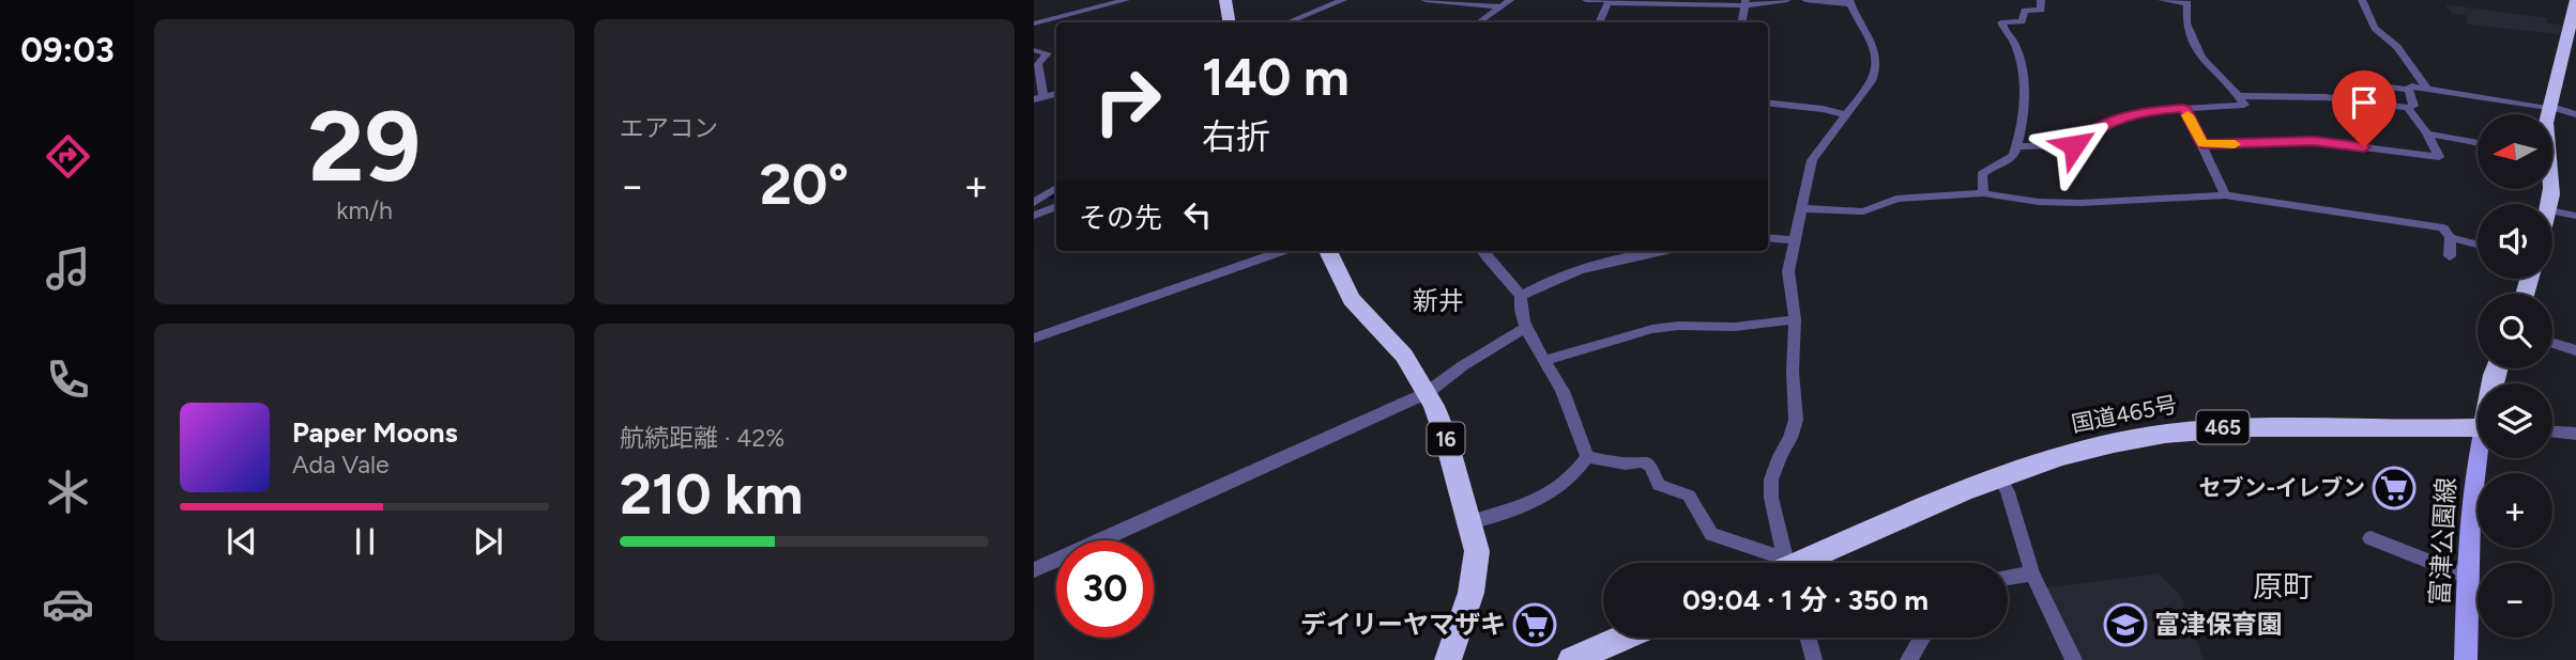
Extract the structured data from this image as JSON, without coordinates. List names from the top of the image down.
{
  "streets": {
    "highway": ["国道465号", "465", "16"],
    "main road": ["富津公園線"]
  },
  "districts": ["新井", "原町"],
  "places": {
    "supermarket": ["セブン-イレブン", "デイリーヤマザキ"],
    "school or university": ["富津保育園"]
  },
  "north": "left",
  "page": {
    "tabs": "09:03",
    "tile": [
      ["29", "km/h"],
      "エアコン",
      ["航続距離 · 42%", "210 km"]
    ],
    "turn": ["140 m", "右折"],
    "map_buttons": ["+", "−"],
    "heat": ["−", "20°", "+"],
    "then": "その先",
    "song": ["Paper Moons", "Ada Vale"],
    "limit": "30",
    "trip": "09:04 · 1 分 · 350 m"
  }
}
